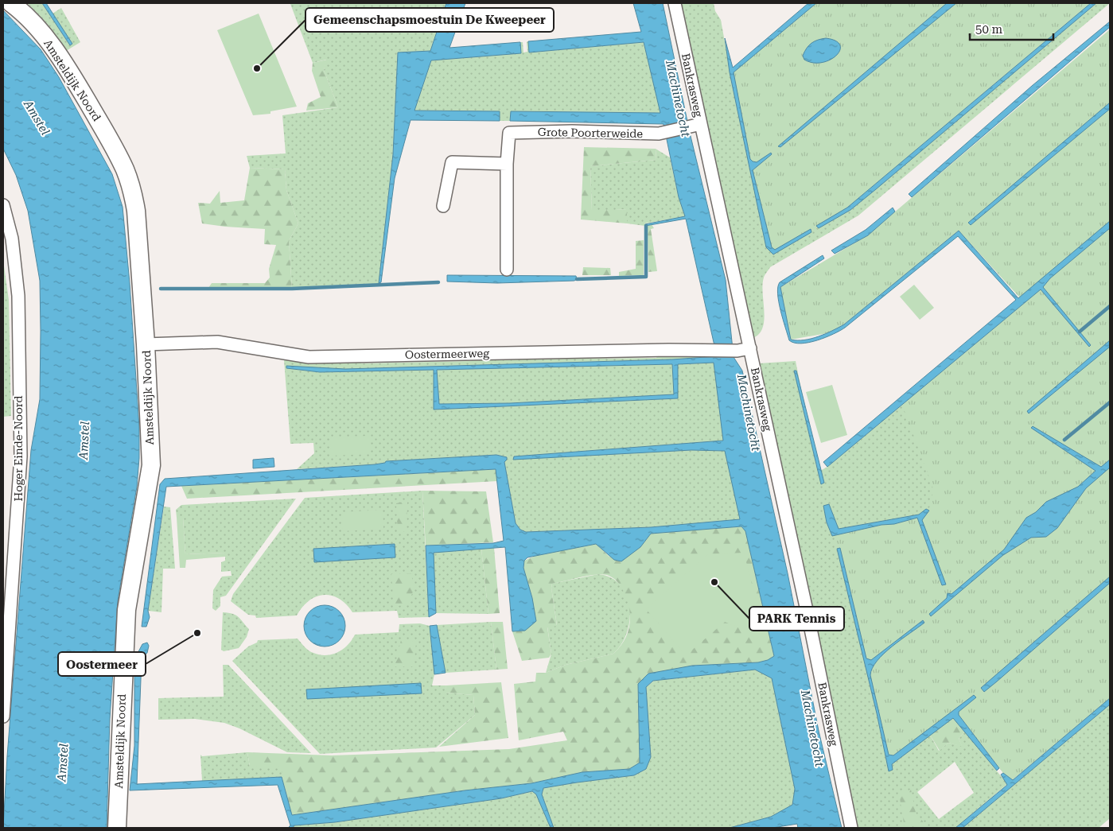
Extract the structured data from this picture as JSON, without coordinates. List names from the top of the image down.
{
  "streets": {
    "street": [
      "Amsteldijk Noord",
      "Bankrasweg",
      "Grote Poorterweide",
      "Oostermeerweg",
      "Hoger Einde-Noord"
    ]
  },
  "crossings": [
    ["Amsteldijk Noord", "Oostermeerweg"],
    ["Bankrasweg", "Grote Poorterweide"],
    ["Bankrasweg", "Oostermeerweg"]
  ],
  "water": ["Machinetocht", "Amstel"],
  "places": ["Gemeenschapsmoestuin De Kweepeer", "PARK Tennis", "Oostermeer"],
  "scale_bar": "50 m"
}
